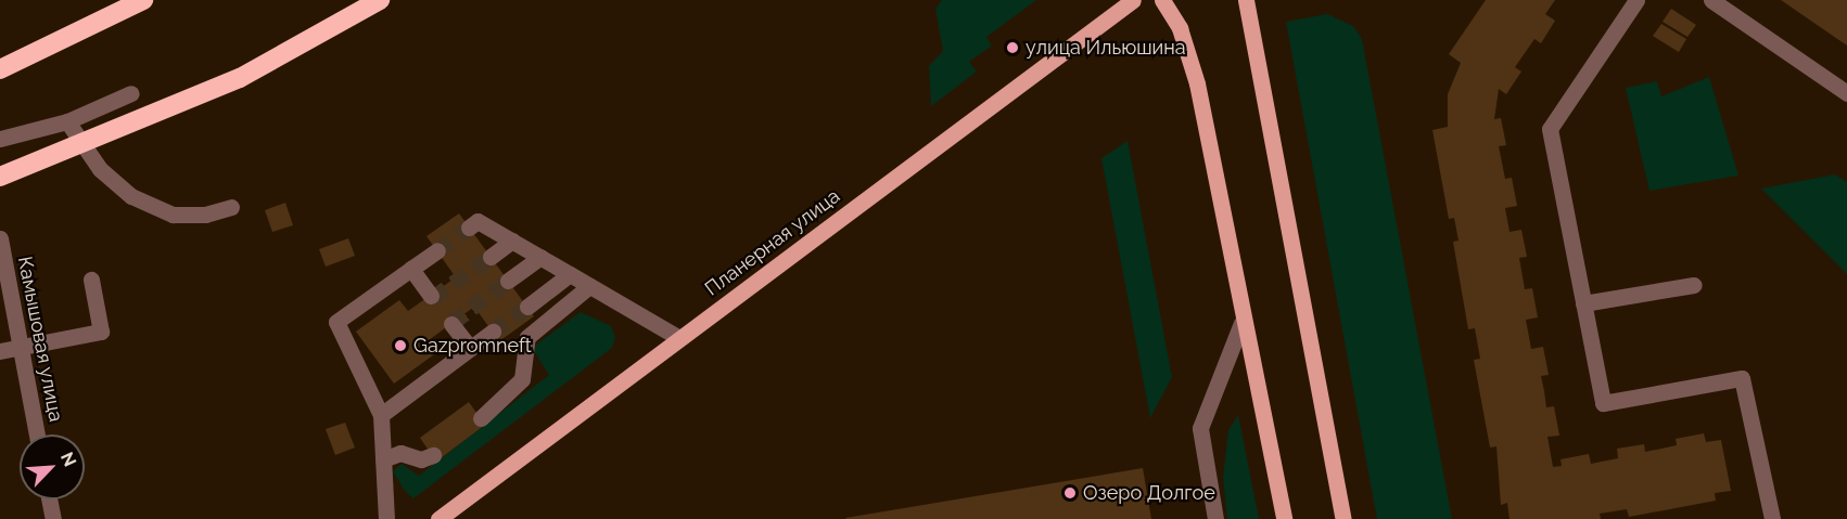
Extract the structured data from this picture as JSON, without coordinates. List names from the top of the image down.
{
  "streets": {
    "main road": ["Планерная улица"],
    "street": ["Камышовая улица"]
  },
  "places": ["улица Ильюшина", "Gazpromneft", "Озеро Долгое"],
  "north": "top right"
}
